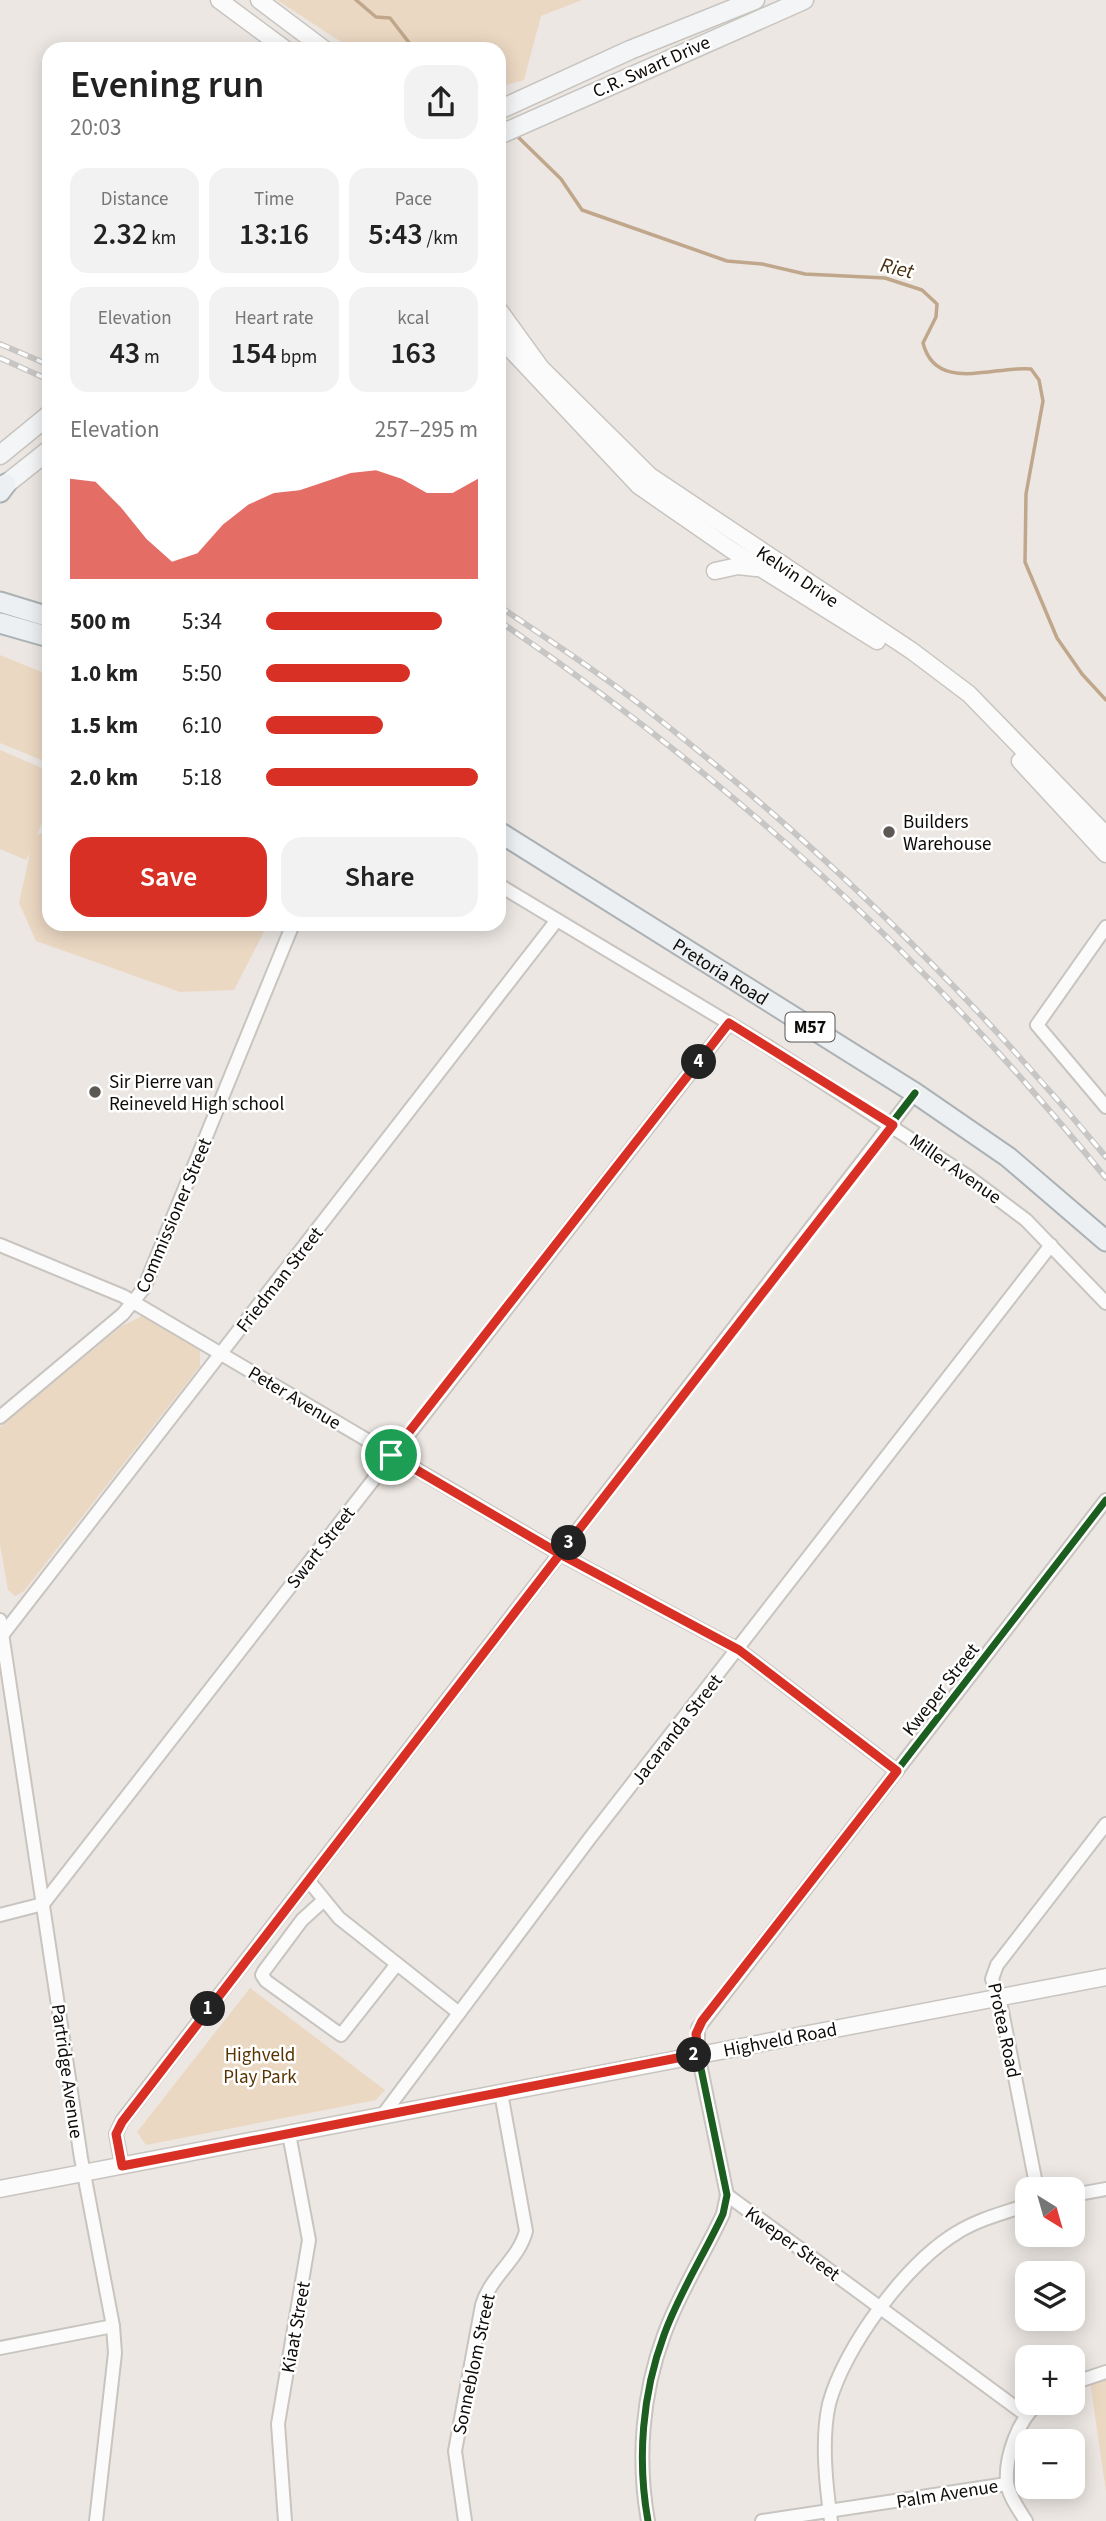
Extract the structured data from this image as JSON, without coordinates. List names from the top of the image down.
{
  "streets": {
    "main road": ["C.R. Swart Drive", "Pretoria Road", "M57"],
    "street": [
      "Kelvin Drive",
      "Miller Avenue",
      "Commissioner Street",
      "Friedman Street",
      "Peter Avenue",
      "Swart Street",
      "Kweper Street",
      "Jacaranda Street",
      "Protea Road",
      "Highveld Road",
      "Partridge Avenue",
      "Kiaat Street",
      "Sonneblom Street",
      "Palm Avenue"
    ]
  },
  "crossings": [
    ["Miller Avenue", "Friedman Street"],
    ["Miller Avenue", "Swart Street"],
    ["Miller Avenue", "Jacaranda Street"],
    ["Commissioner Street", "Peter Avenue"],
    ["Friedman Street", "Peter Avenue"],
    ["Friedman Street", "Partridge Avenue"],
    ["Peter Avenue", "Swart Street"],
    ["Peter Avenue", "Kweper Street"],
    ["Peter Avenue", "Jacaranda Street"],
    ["Swart Street", "Partridge Avenue"],
    ["Kweper Street", "Highveld Road"],
    ["Jacaranda Street", "Highveld Road"],
    ["Protea Road", "Highveld Road"],
    ["Highveld Road", "Partridge Avenue"],
    ["Highveld Road", "Kiaat Street"],
    ["Highveld Road", "Sonneblom Street"]
  ],
  "water": ["Riet"],
  "parks": ["Highveld Play Park"],
  "places": ["Builders Warehouse", "Sir Pierre van Reineveld High school"],
  "north": "bottom right",
  "page": {
    "heading": ["Evening run", "20:03"],
    "stats": [
      ["Distance", "2.32 km"],
      ["Time", "13:16"],
      ["Pace", "5:43 /km"],
      ["Elevation", "43 m"],
      ["Heart rate", "154 bpm"],
      ["kcal", "163"]
    ],
    "chart": ["Elevation", "257–295 m"],
    "list": [
      {
        "name": "500 m",
        "note": "5:34"
      },
      {
        "name": "1.0 km",
        "note": "5:50"
      },
      {
        "name": "1.5 km",
        "note": "6:10"
      },
      {
        "name": "2.0 km",
        "note": "5:18"
      }
    ],
    "buttons": ["Save", "Share"],
    "pins": [
      "4",
      "3",
      "1",
      "2"
    ],
    "map_buttons": ["+", "−"]
  }
}
